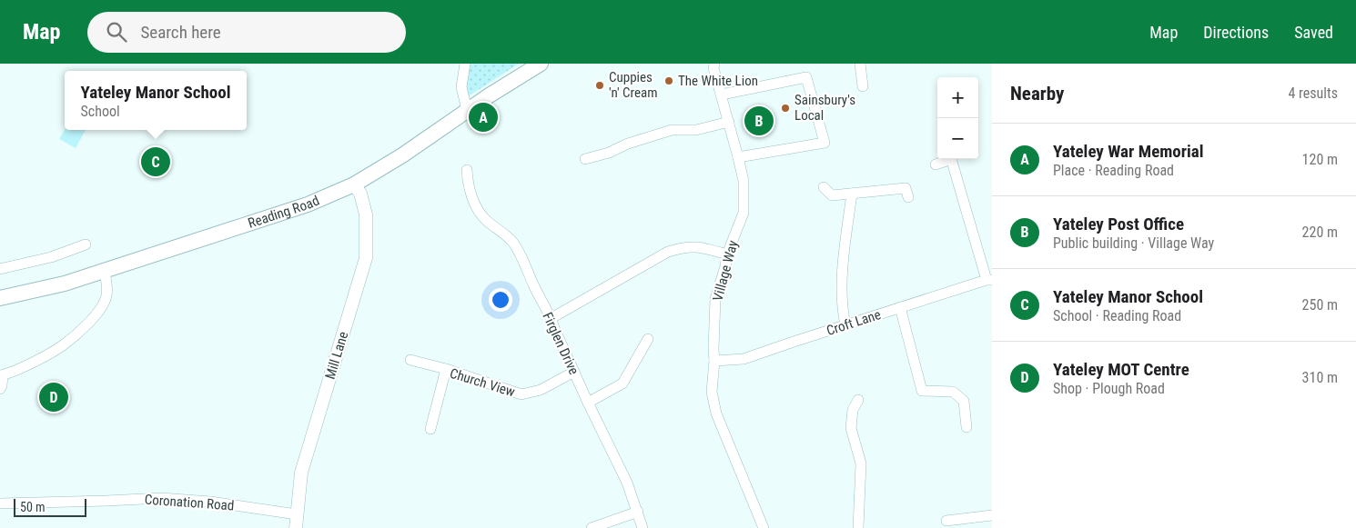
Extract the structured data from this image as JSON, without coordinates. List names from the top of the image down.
{
  "streets": {
    "main road": ["Reading Road"],
    "street": [
      "Village Way",
      "Croft Lane",
      "Firglen Drive",
      "Mill Lane",
      "Church View",
      "Coronation Road"
    ]
  },
  "crossings": [
    ["Reading Road", "Mill Lane"],
    ["Village Way", "Croft Lane"],
    ["Firglen Drive", "Church View"],
    ["Mill Lane", "Coronation Road"]
  ],
  "places": ["The White Lion", "Cuppies 'n' Cream", "Sainsbury's Local"],
  "scale_bar": "50 m",
  "page": {
    "header": "Map",
    "search": "Search here",
    "nav": ["Map", "Directions", "Saved"],
    "heading": ["Nearby", "4 results"],
    "popup": ["Yateley Manor School", "School"],
    "map_buttons": ["+", "−"],
    "pins": [
      "A",
      "B",
      "C",
      "D"
    ],
    "list": [
      {
        "mark": "A",
        "name": "Yateley War Memorial",
        "note": "Place · Reading Road",
        "value": "120 m"
      },
      {
        "mark": "B",
        "name": "Yateley Post Office",
        "note": "Public building · Village Way",
        "value": "220 m"
      },
      {
        "mark": "C",
        "name": "Yateley Manor School",
        "note": "School · Reading Road",
        "value": "250 m"
      },
      {
        "mark": "D",
        "name": "Yateley MOT Centre",
        "note": "Shop · Plough Road",
        "value": "310 m"
      }
    ],
    "scale": "50 m"
  }
}
